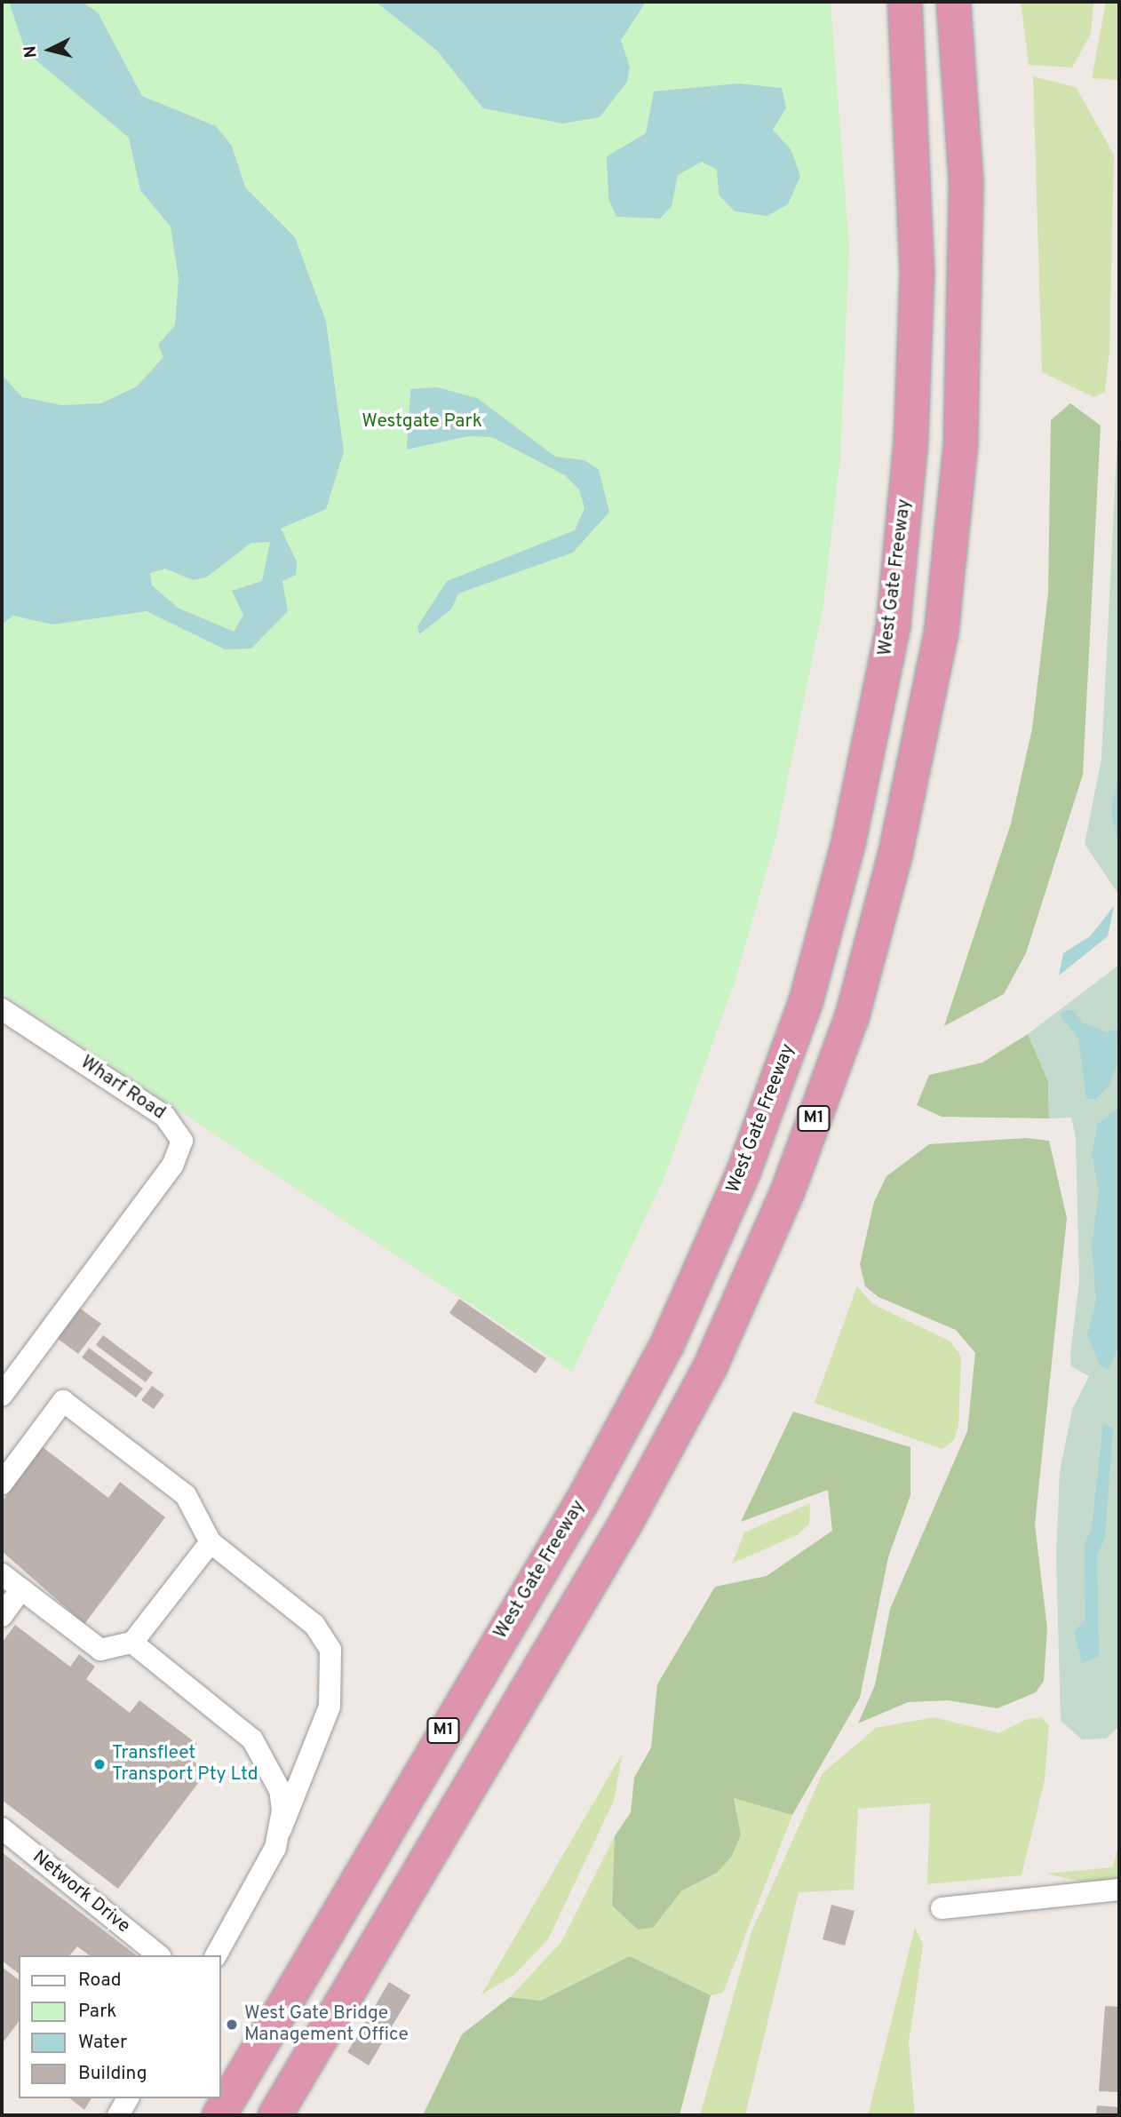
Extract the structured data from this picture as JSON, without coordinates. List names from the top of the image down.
{
  "streets": {
    "highway": ["West Gate Freeway", "M1"],
    "street": ["Wharf Road", "Network Drive"]
  },
  "parks": ["Westgate Park"],
  "places": ["Transfleet Transport Pty Ltd", "West Gate Bridge Management Office"],
  "legend": [
    "Road",
    "Park",
    "Water",
    "Building"
  ],
  "north": "left"
}
